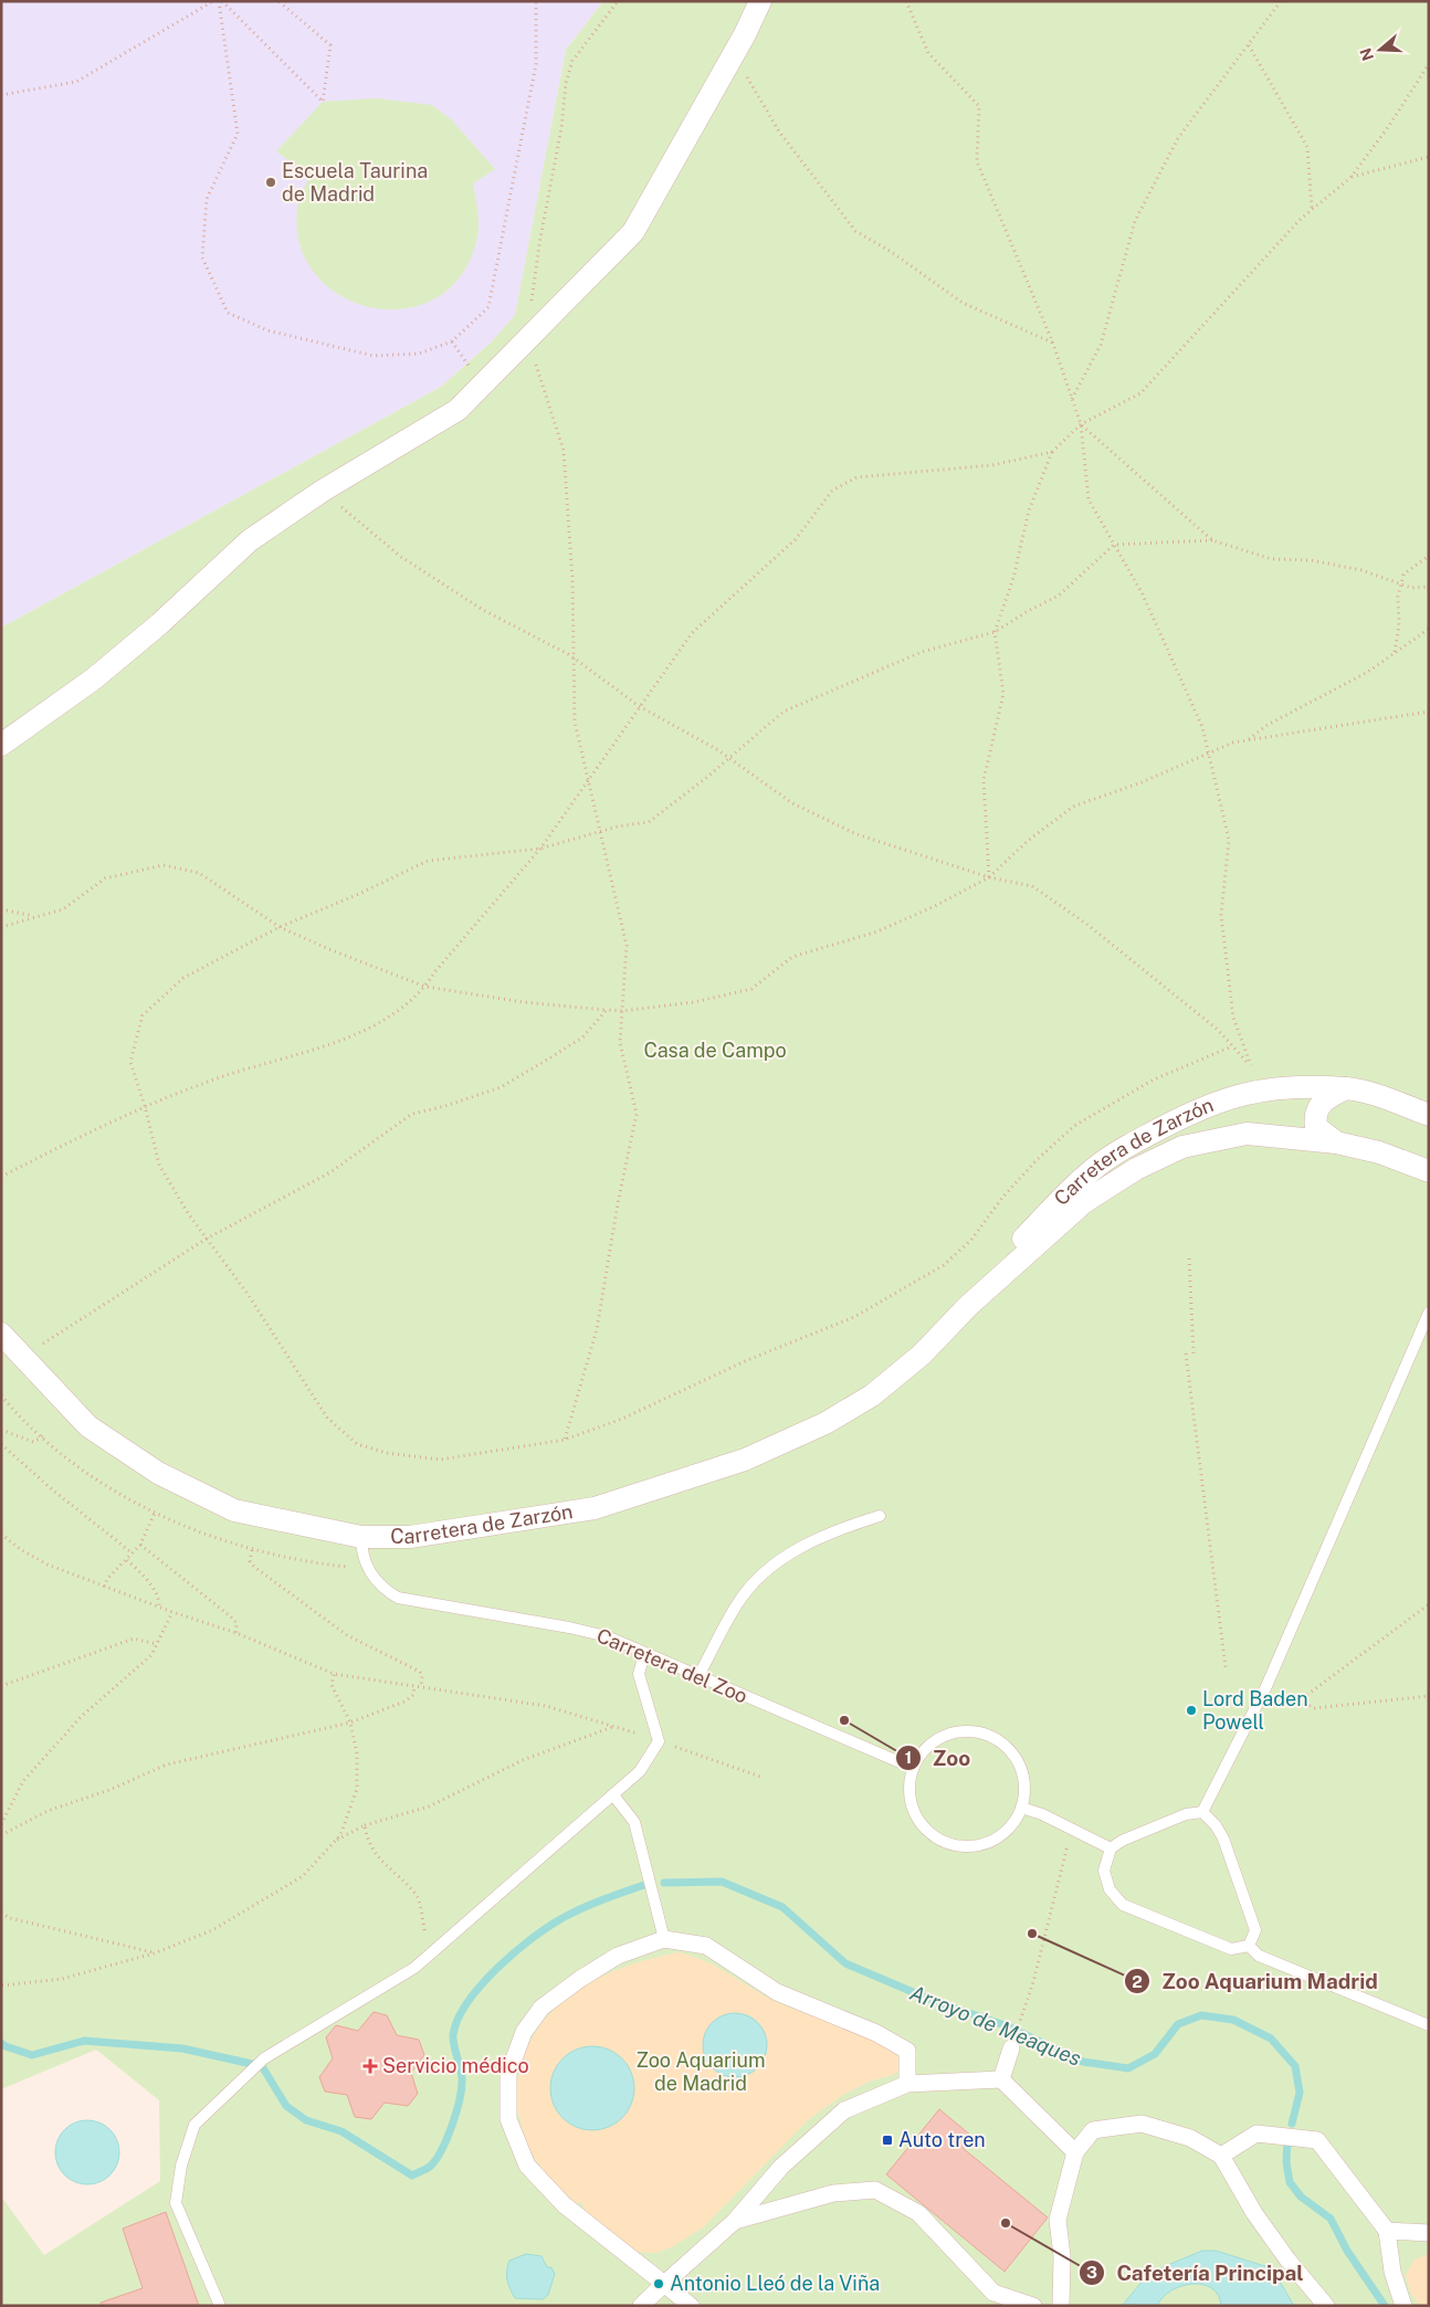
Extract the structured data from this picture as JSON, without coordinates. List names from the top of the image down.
{
  "streets": {
    "street": ["Carretera de Zarzón"],
    "lane": ["Carretera del Zoo"]
  },
  "crossings": [
    ["Carretera de Zarzón", "Carretera del Zoo"]
  ],
  "water": ["Arroyo de Meaques"],
  "parks": ["Casa de Campo", "Zoo Aquarium de Madrid"],
  "places": {
    "other": [
      "Escuela Taurina de Madrid",
      "Lord Baden Powell",
      "Zoo",
      "Zoo Aquarium Madrid",
      "Cafetería Principal",
      "Antonio Lleó de la Viña"
    ],
    "health": ["Servicio médico"],
    "transit": ["Auto tren"]
  },
  "north": "left"
}
